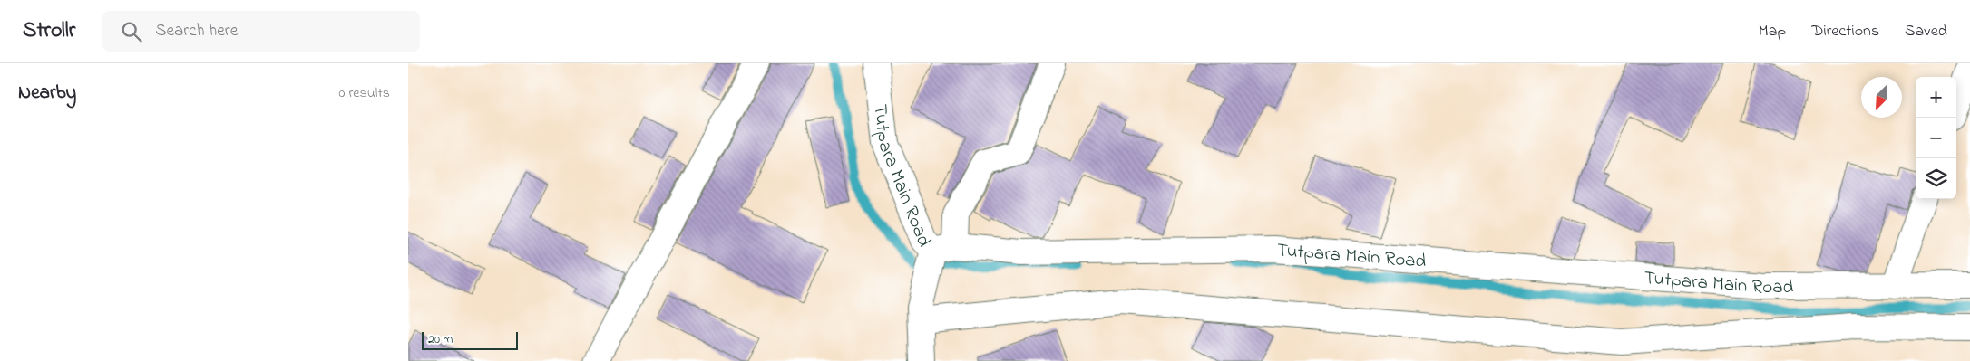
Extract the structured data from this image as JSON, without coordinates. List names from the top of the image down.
{
  "streets": {
    "street": ["Tutpara Main Road"]
  },
  "scale_bar": "20 m",
  "north": "bottom left",
  "page": {
    "header": "Strollr",
    "search": "Search here",
    "nav": ["Map", "Directions", "Saved"],
    "heading": ["Nearby", "0 results"],
    "map_buttons": ["+", "−"],
    "scale": "20 m"
  }
}
